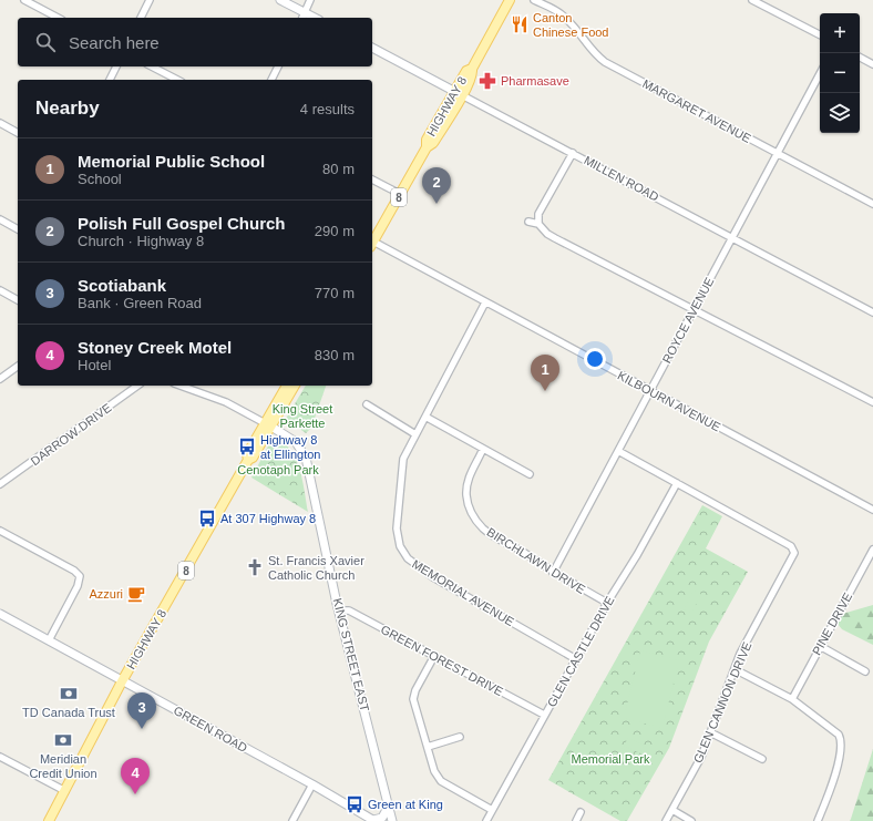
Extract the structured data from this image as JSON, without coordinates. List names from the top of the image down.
{
  "streets": {
    "main road": ["HIGHWAY 8", "8"],
    "street": [
      "MARGARET AVENUE",
      "MILLEN ROAD",
      "ROYCE AVENUE",
      "KILBOURN AVENUE",
      "DARROW DRIVE",
      "BIRCHLAWN DRIVE",
      "MEMORIAL AVENUE",
      "PINE DRIVE",
      "GLEN CASTLE DRIVE",
      "KING STREET EAST",
      "GREEN FOREST DRIVE",
      "GLEN CANNON DRIVE",
      "GREEN ROAD"
    ]
  },
  "crossings": [
    ["HIGHWAY 8", "MILLEN ROAD"],
    ["HIGHWAY 8", "KING STREET EAST"],
    ["HIGHWAY 8", "GREEN ROAD"],
    ["MARGARET AVENUE", "ROYCE AVENUE"],
    ["MILLEN ROAD", "ROYCE AVENUE"],
    ["ROYCE AVENUE", "KILBOURN AVENUE"],
    ["ROYCE AVENUE", "BIRCHLAWN DRIVE"],
    ["ROYCE AVENUE", "GLEN CANNON DRIVE"],
    ["KILBOURN AVENUE", "MEMORIAL AVENUE"],
    ["BIRCHLAWN DRIVE", "GLEN CASTLE DRIVE"],
    ["MEMORIAL AVENUE", "GLEN CASTLE DRIVE"],
    ["GLEN CASTLE DRIVE", "GREEN FOREST DRIVE"],
    ["GLEN CASTLE DRIVE", "GLEN CANNON DRIVE"],
    ["KING STREET EAST", "GREEN FOREST DRIVE"]
  ],
  "parks": ["King Street Parkette", "Cenotaph Park", "Memorial Park"],
  "places": {
    "restaurant": ["Canton Chinese Food"],
    "pharmacy": ["Pharmasave"],
    "bus stop": ["Highway 8 at Ellington", "At 307 Highway 8", "Green at King"],
    "church": ["St. Francis Xavier Catholic Church"],
    "cafe": ["Azzuri"],
    "bank": ["TD Canada Trust", "Meridian Credit Union"]
  },
  "page": {
    "map_buttons": ["+", "−"],
    "search": "Search here",
    "heading": ["Nearby", "4 results"],
    "list": [
      {
        "mark": "1",
        "name": "Memorial Public School",
        "note": "School",
        "value": "80 m"
      },
      {
        "mark": "2",
        "name": "Polish Full Gospel Church",
        "note": "Church · Highway 8",
        "value": "290 m"
      },
      {
        "mark": "3",
        "name": "Scotiabank",
        "note": "Bank · Green Road",
        "value": "770 m"
      },
      {
        "mark": "4",
        "name": "Stoney Creek Motel",
        "note": "Hotel",
        "value": "830 m"
      }
    ],
    "pins": [
      "2",
      "1",
      "3",
      "4"
    ]
  }
}
